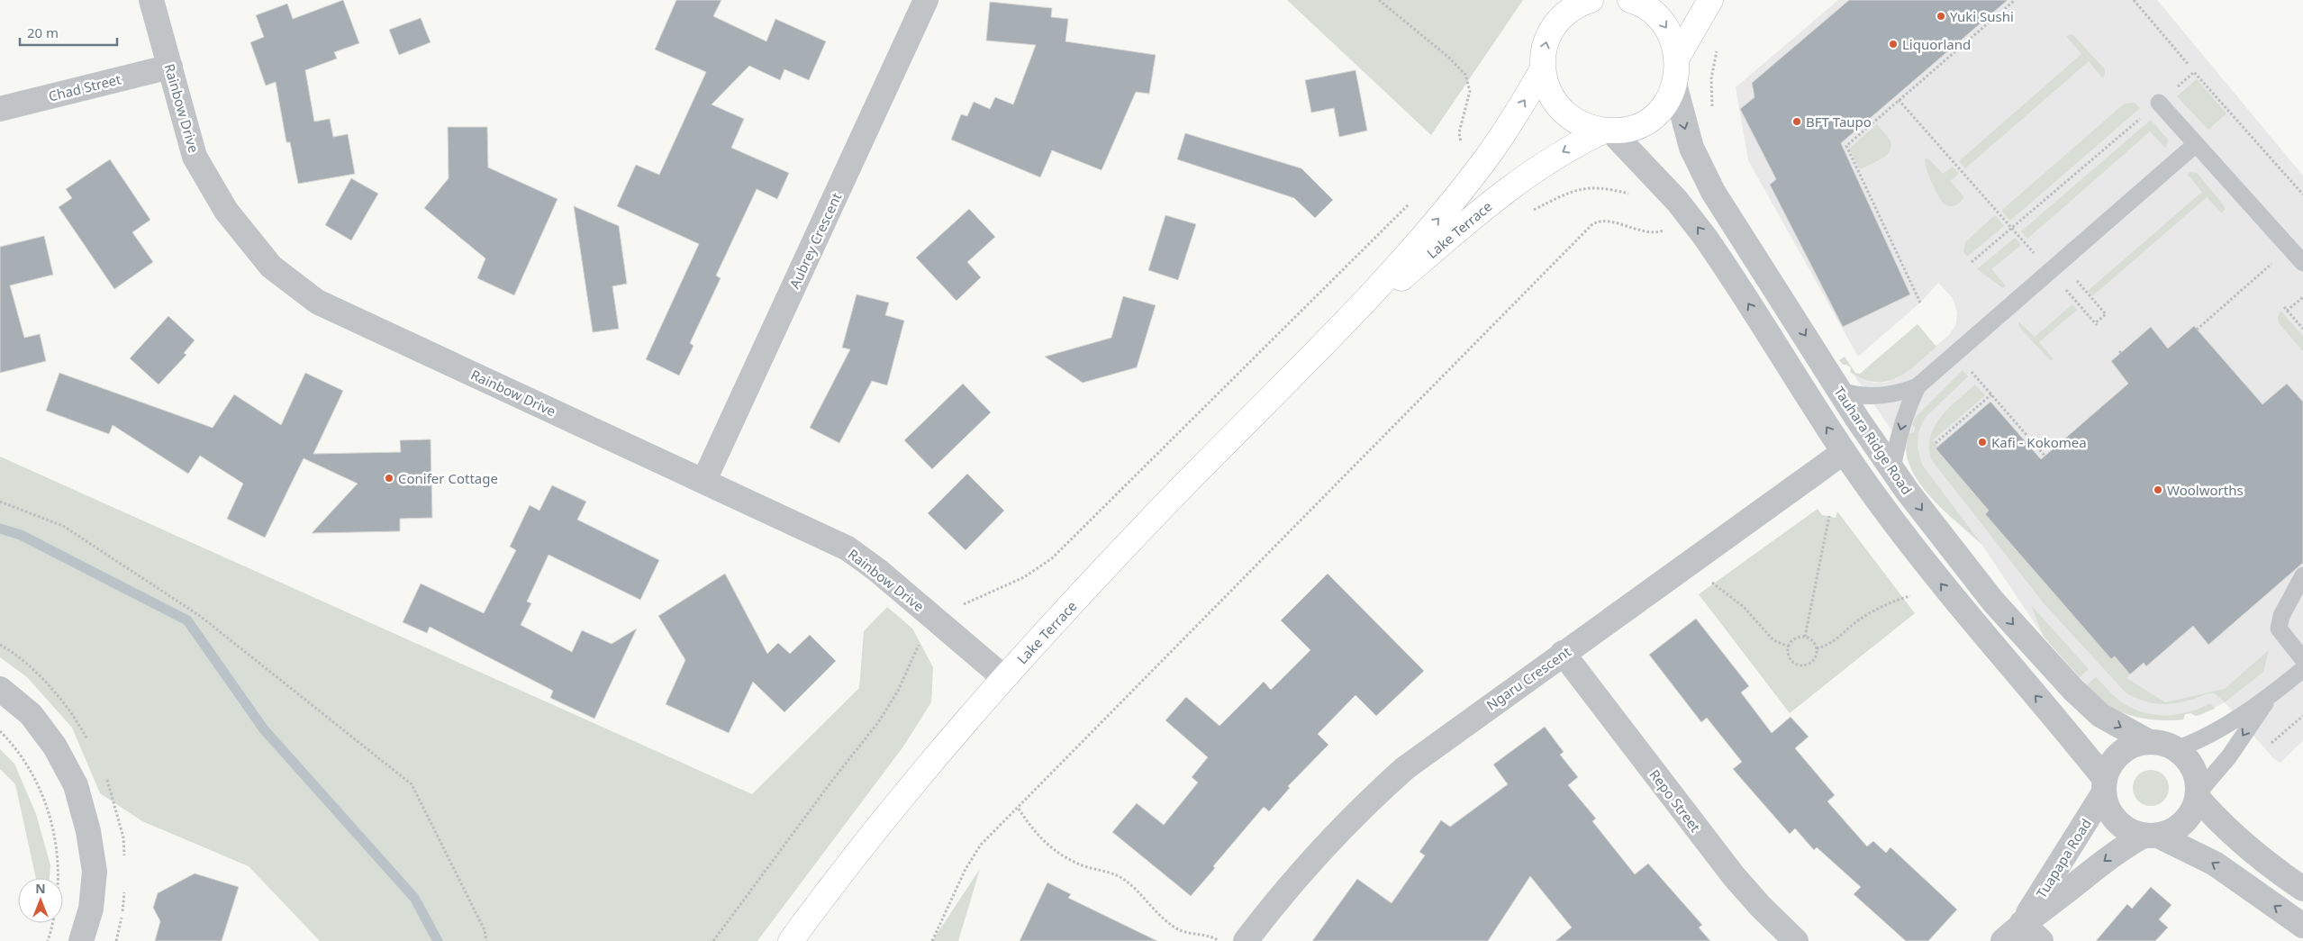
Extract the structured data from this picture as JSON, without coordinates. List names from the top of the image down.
{
  "streets": {
    "main road": ["Lake Terrace"],
    "street": [
      "Chad Street",
      "Rainbow Drive",
      "Aubrey Crescent",
      "Tauhara Ridge Road",
      "Ngaru Crescent",
      "Repo Street",
      "Tuapapa Road"
    ]
  },
  "crossings": [
    ["Chad Street", "Rainbow Drive"],
    ["Rainbow Drive", "Lake Terrace"],
    ["Rainbow Drive", "Aubrey Crescent"],
    ["Tauhara Ridge Road", "Tuapapa Road"],
    ["Ngaru Crescent", "Repo Street"]
  ],
  "places": [
    "Yuki Sushi",
    "Liquorland",
    "BFT Taupo",
    "Kafi - Kokomea",
    "Conifer Cottage",
    "Woolworths"
  ],
  "scale_bar": "20 m",
  "north": "top"
}
